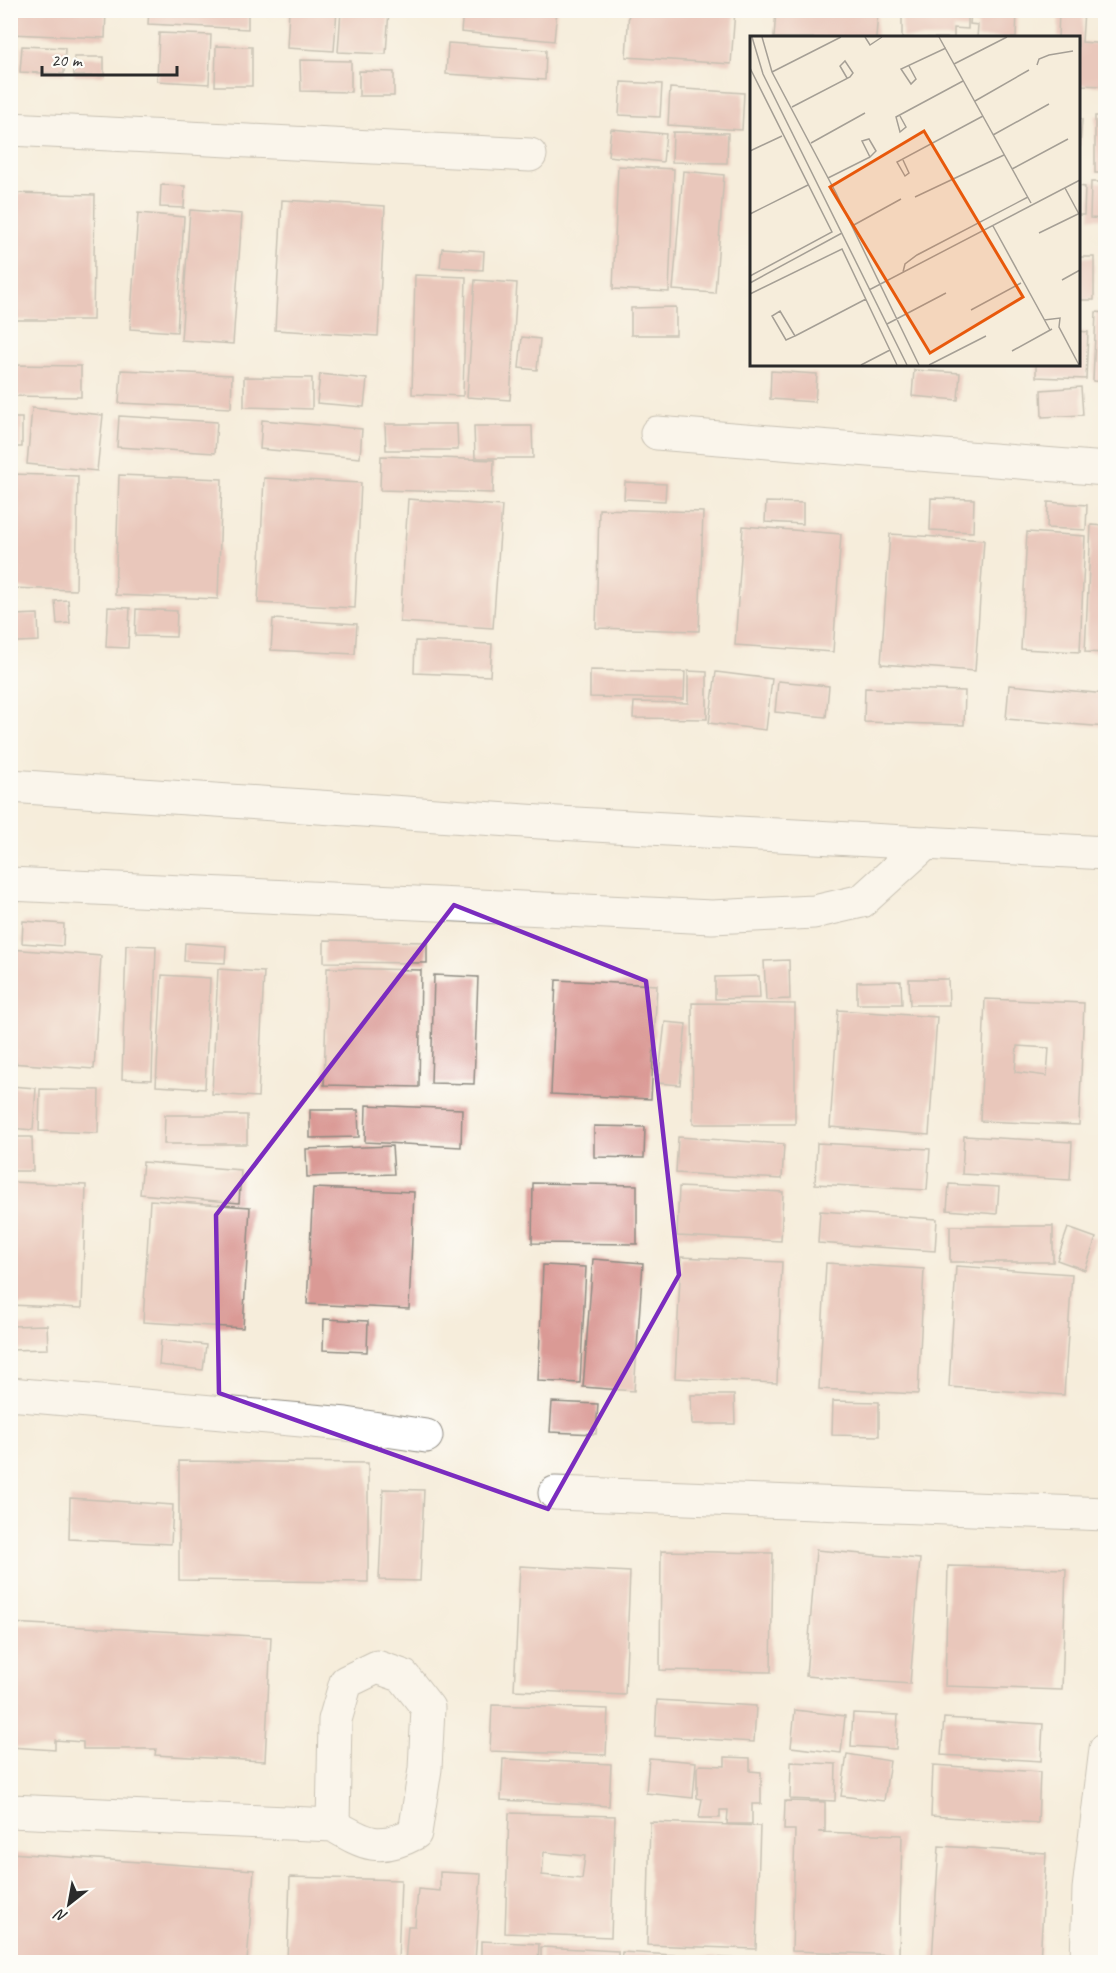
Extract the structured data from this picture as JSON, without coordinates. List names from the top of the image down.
{
  "scale_bar": "20 m",
  "north": "bottom left"
}
